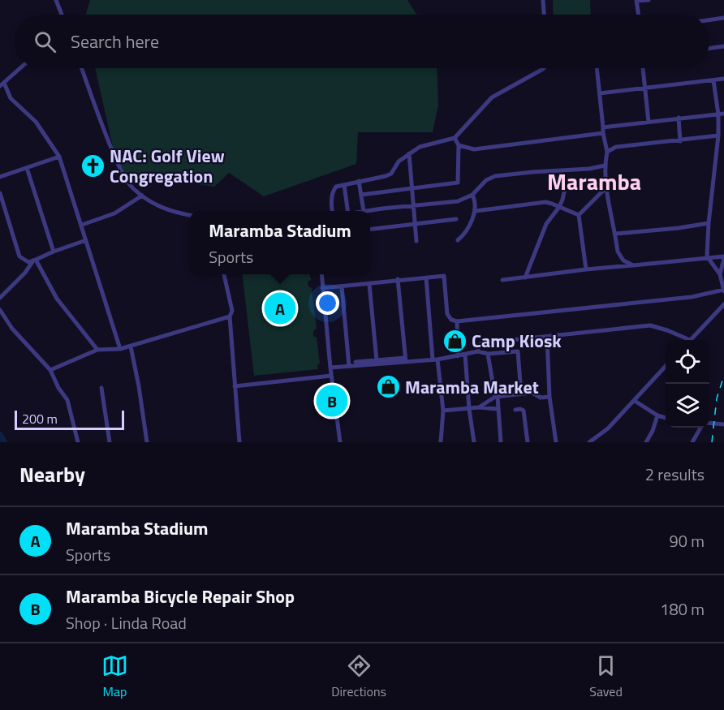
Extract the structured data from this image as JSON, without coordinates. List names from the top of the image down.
{
  "districts": ["Maramba"],
  "places": {
    "church": ["NAC: Golf View Congregation"],
    "shop": ["Camp Kiosk", "Maramba Market"]
  },
  "scale_bar": "200 m",
  "page": {
    "search": "Search here",
    "popup": ["Maramba Stadium", "Sports"],
    "pins": ["A", "B"],
    "scale": "200 m",
    "heading": ["Nearby", "2 results"],
    "list": [
      {
        "mark": "A",
        "name": "Maramba Stadium",
        "note": "Sports",
        "value": "90 m"
      },
      {
        "mark": "B",
        "name": "Maramba Bicycle Repair Shop",
        "note": "Shop · Linda Road",
        "value": "180 m"
      }
    ],
    "nav": ["Map", "Directions", "Saved"]
  }
}
